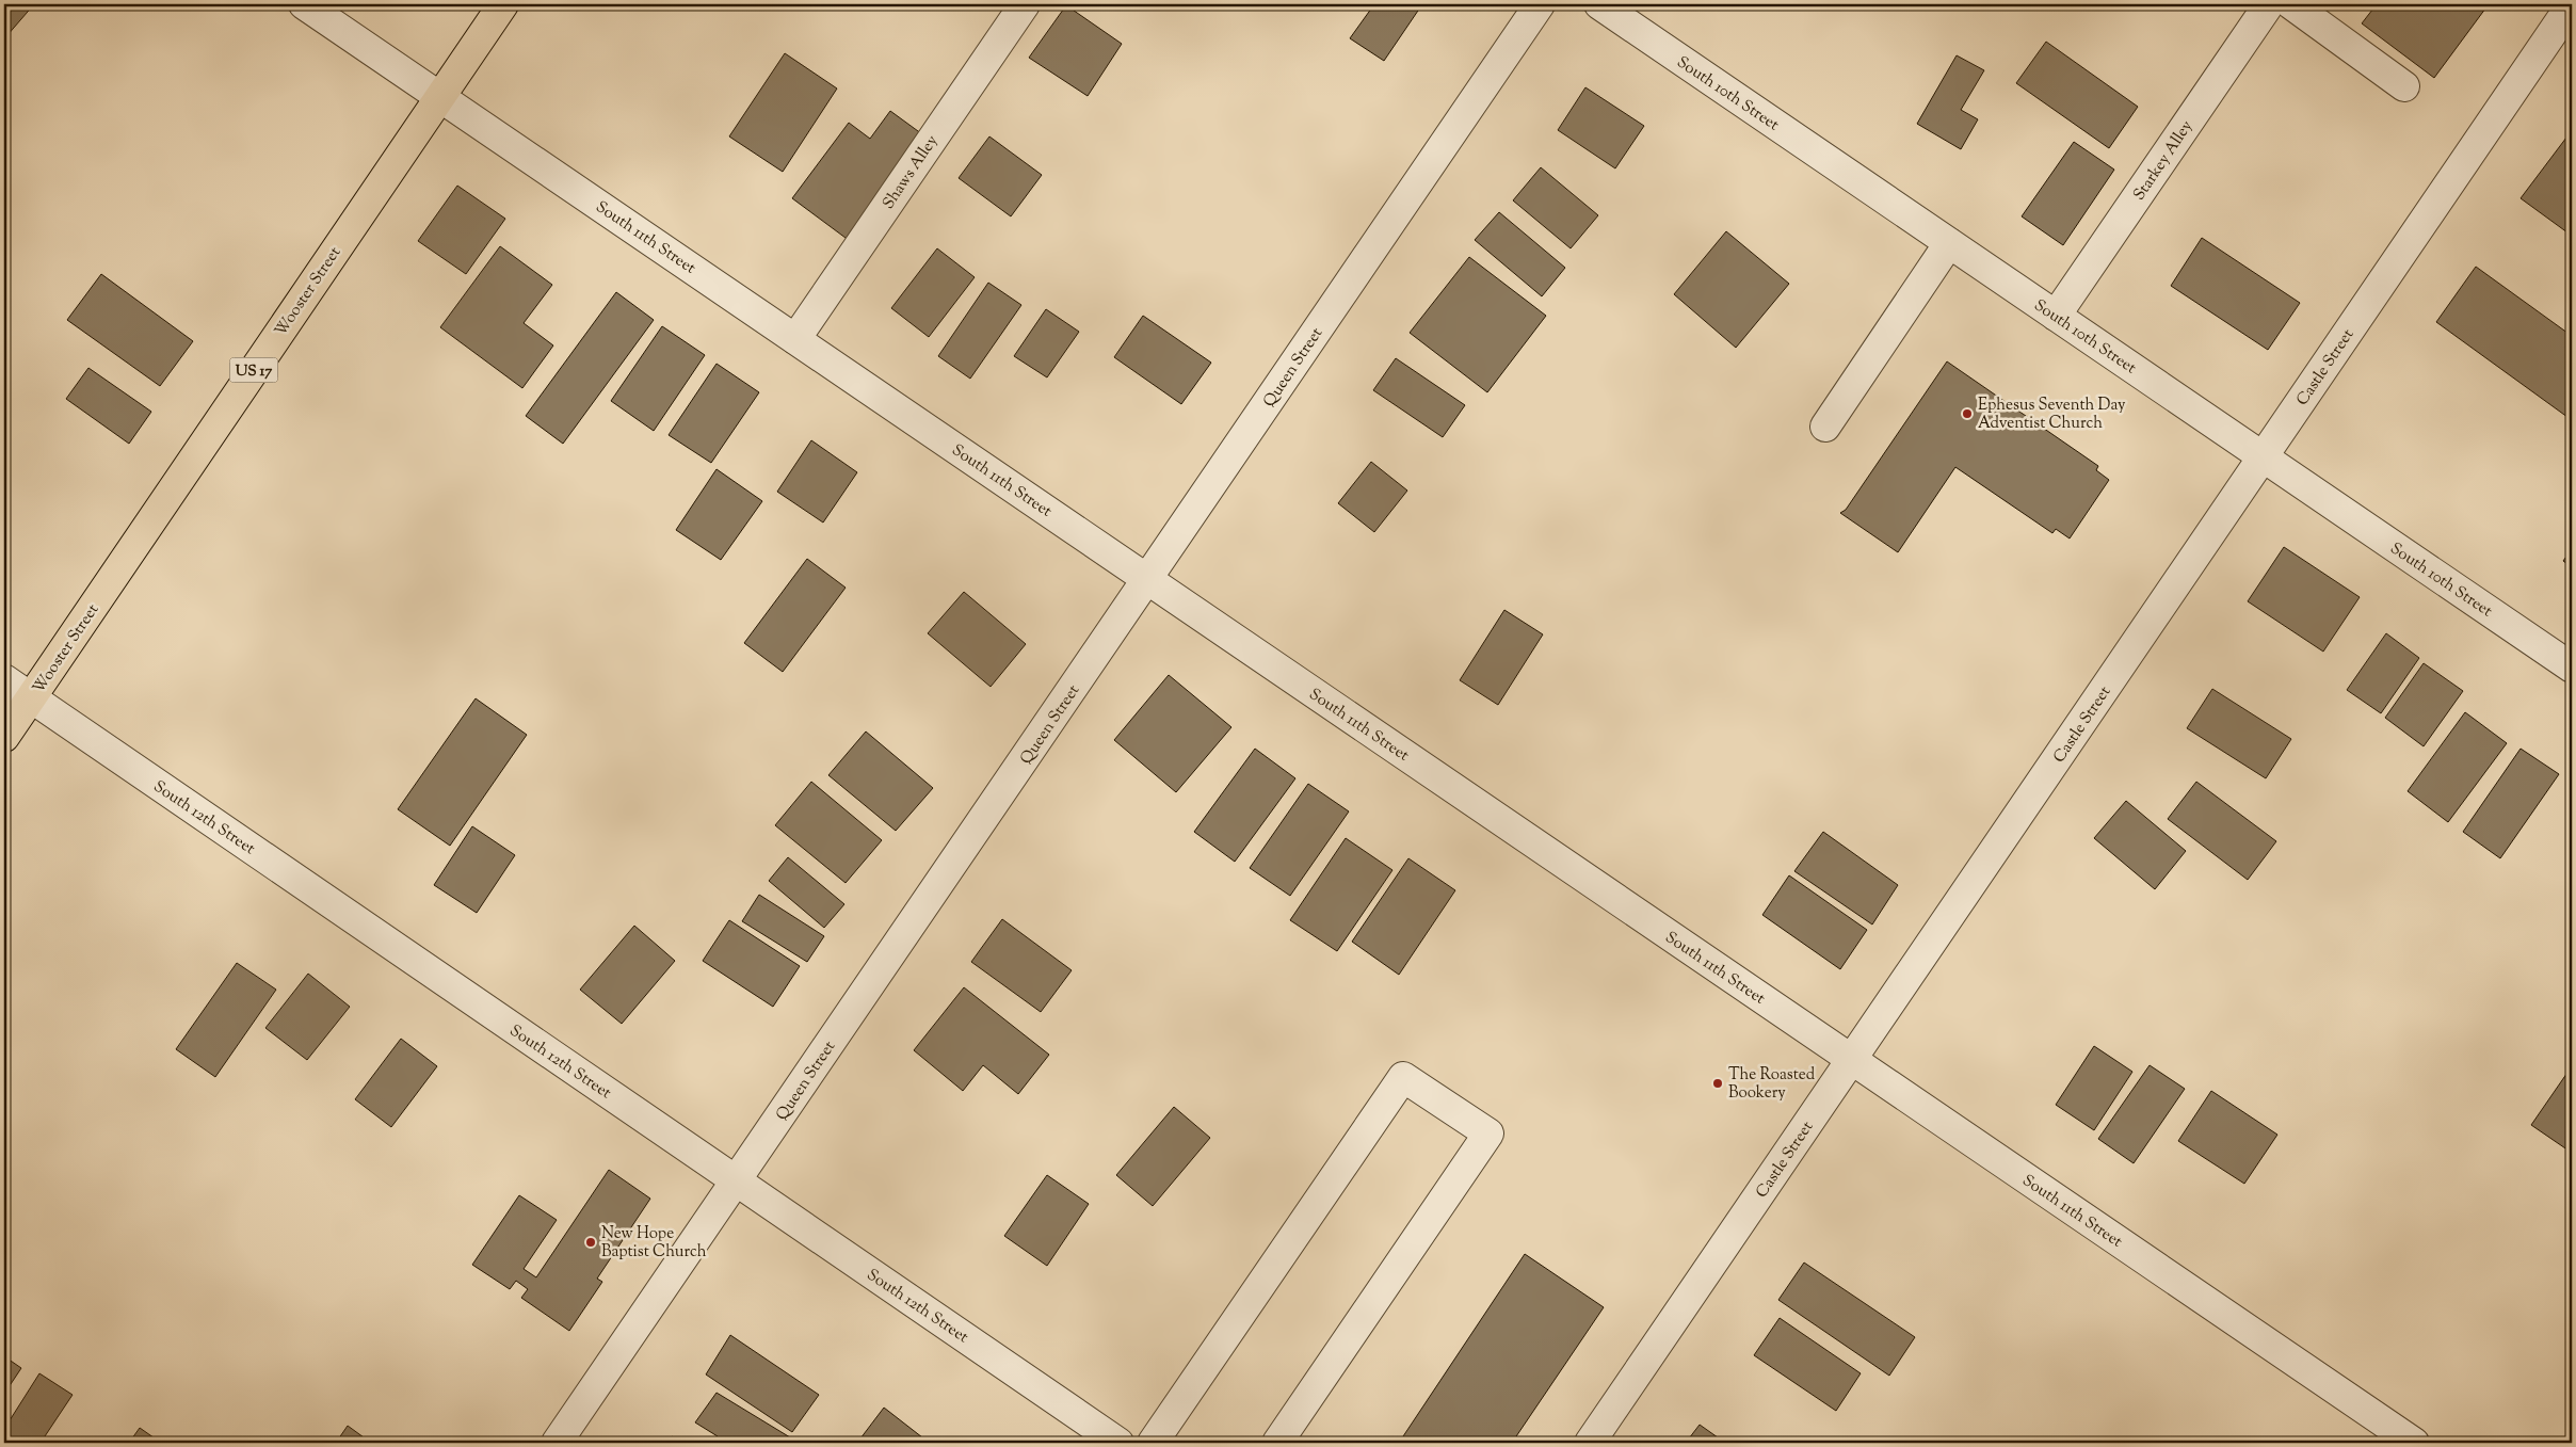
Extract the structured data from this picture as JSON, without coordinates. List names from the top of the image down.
{
  "streets": {
    "main road": ["Wooster Street", "US 17"],
    "street": [
      "South 10th Street",
      "Starkey Alley",
      "Shaws Alley",
      "South 11th Street",
      "Queen Street",
      "Castle Street",
      "South 12th Street"
    ]
  },
  "crossings": [
    ["South 10th Street", "Starkey Alley"],
    ["South 10th Street", "Castle Street"],
    ["Shaws Alley", "South 11th Street"],
    ["South 11th Street", "Wooster Street"],
    ["South 11th Street", "Queen Street"],
    ["South 11th Street", "Castle Street"],
    ["Wooster Street", "South 12th Street"],
    ["Queen Street", "South 12th Street"]
  ],
  "places": ["Ephesus Seventh Day Adventist Church", "The Roasted Bookery", "New Hope Baptist Church"]
}
